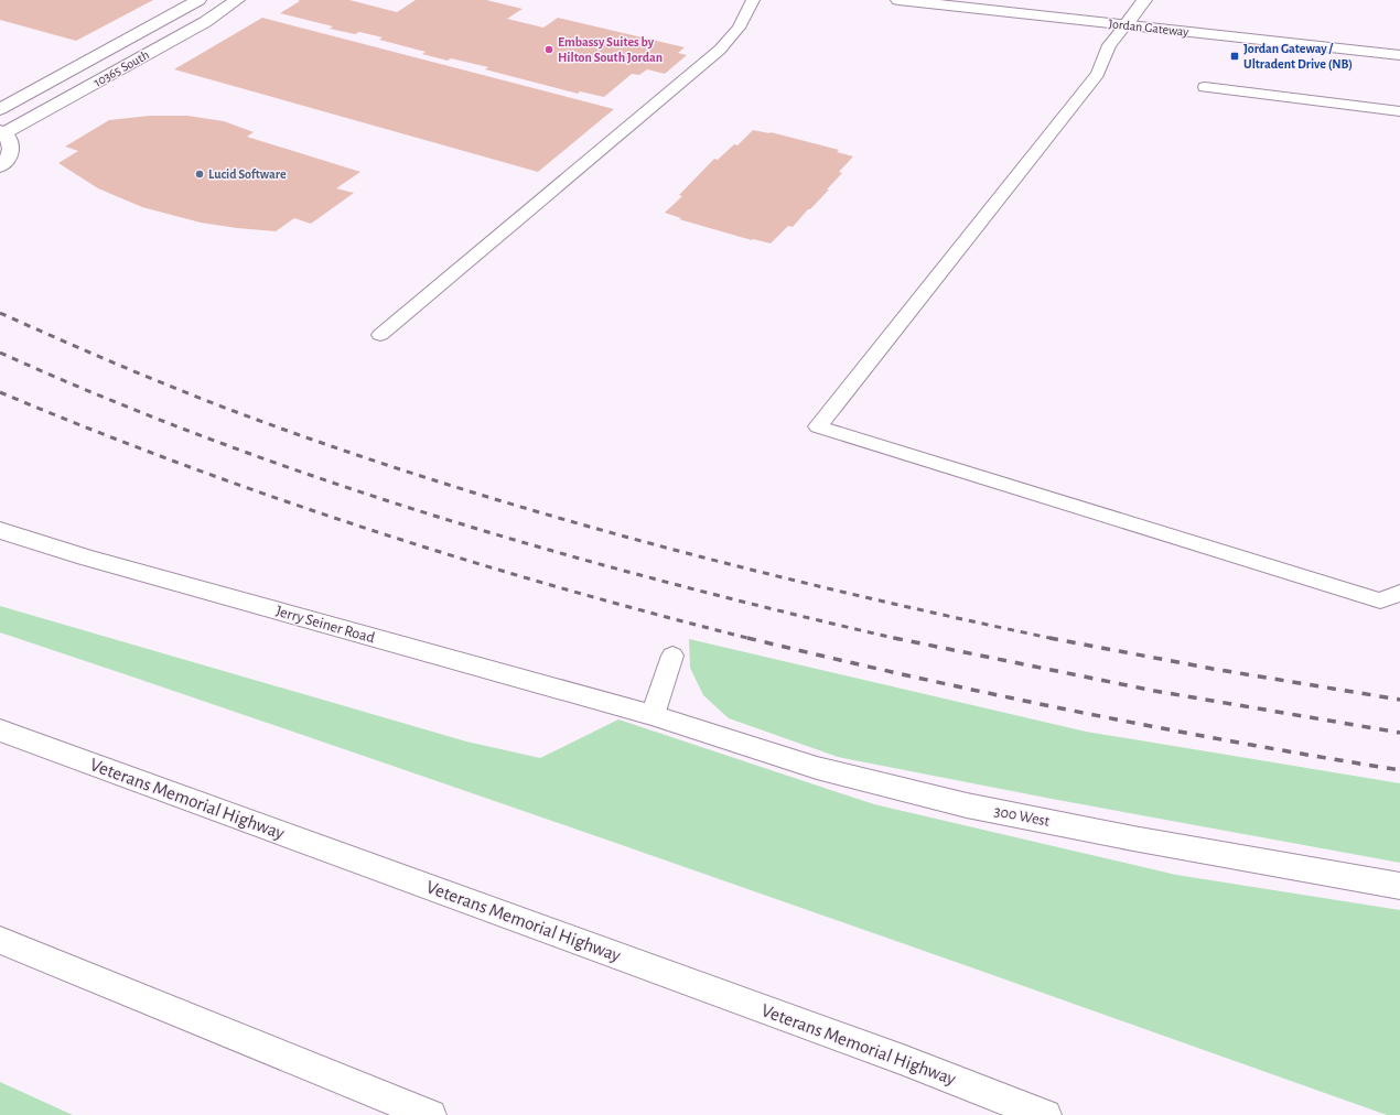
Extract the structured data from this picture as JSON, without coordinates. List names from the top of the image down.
{
  "streets": {
    "main road": [
      "Jordan Gateway",
      "10365 South",
      "Jerry Seiner Road",
      "Veterans Memorial Highway",
      "300 West"
    ]
  },
  "crossings": [
    ["Jerry Seiner Road", "300 West"]
  ],
  "places": {
    "other": ["Embassy Suites by Hilton South Jordan", "Lucid Software"],
    "transit": ["Jordan Gateway / Ultradent Drive (NB)"]
  }
}
